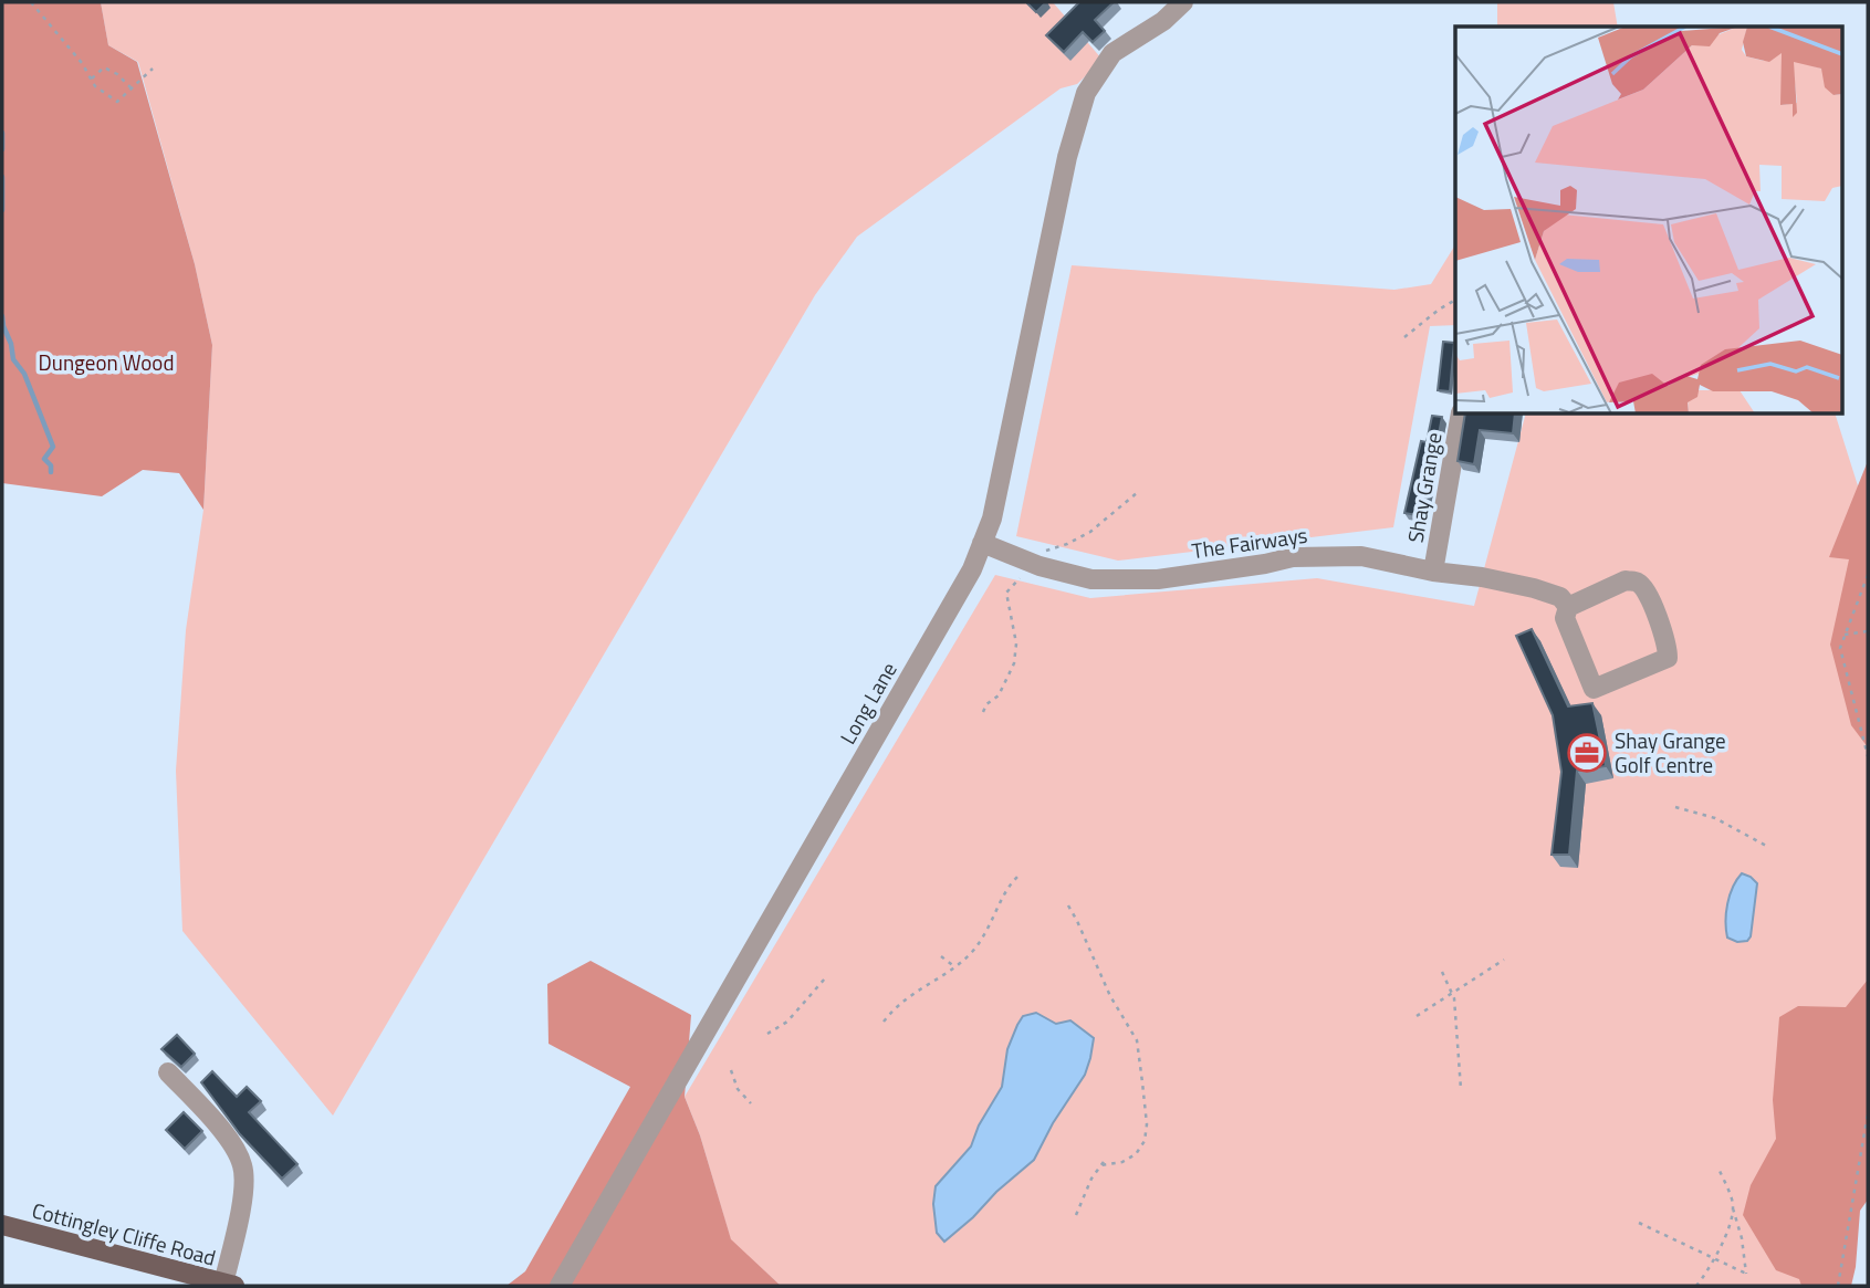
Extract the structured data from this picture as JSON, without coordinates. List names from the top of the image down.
{
  "streets": {
    "main road": ["Cottingley Cliffe Road"],
    "street": ["Shay Grange", "The Fairways", "Long Lane"]
  },
  "crossings": [
    ["Shay Grange", "The Fairways"],
    ["The Fairways", "Long Lane"]
  ],
  "parks": ["Dungeon Wood"],
  "places": {
    "office": ["Shay Grange Golf Centre"]
  }
}
